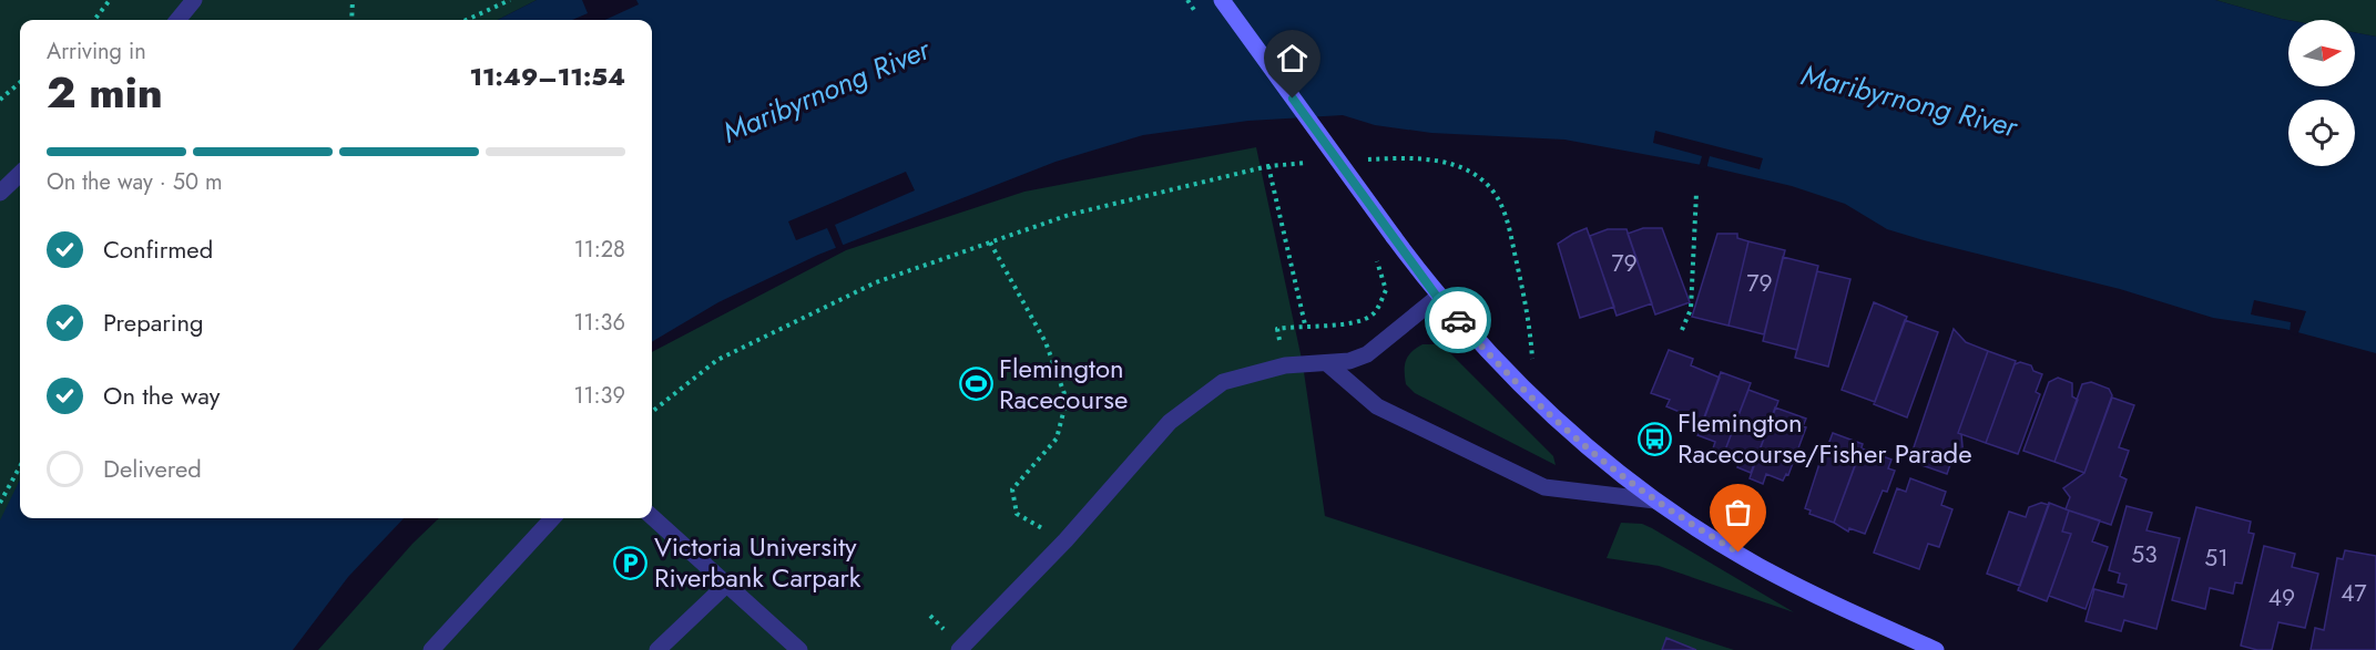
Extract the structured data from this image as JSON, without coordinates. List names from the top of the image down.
{
  "water": ["Maribyrnong River"],
  "places": {
    "sports": ["Flemington Racecourse"],
    "bus stop": ["Flemington Racecourse/Fisher Parade"],
    "parking": ["Victoria University Riverbank Carpark"]
  },
  "house_numbers": [
    "79",
    "79",
    "53",
    "51",
    "47",
    "49"
  ],
  "north": "right",
  "page": {
    "heading": ["2 min", "Arriving in", "11:49–11:54"],
    "bar": "On the way · 50 m",
    "list": [
      ["Confirmed", "11:28"],
      ["Preparing", "11:36"],
      ["On the way", "11:39"],
      "Delivered"
    ]
  }
}
